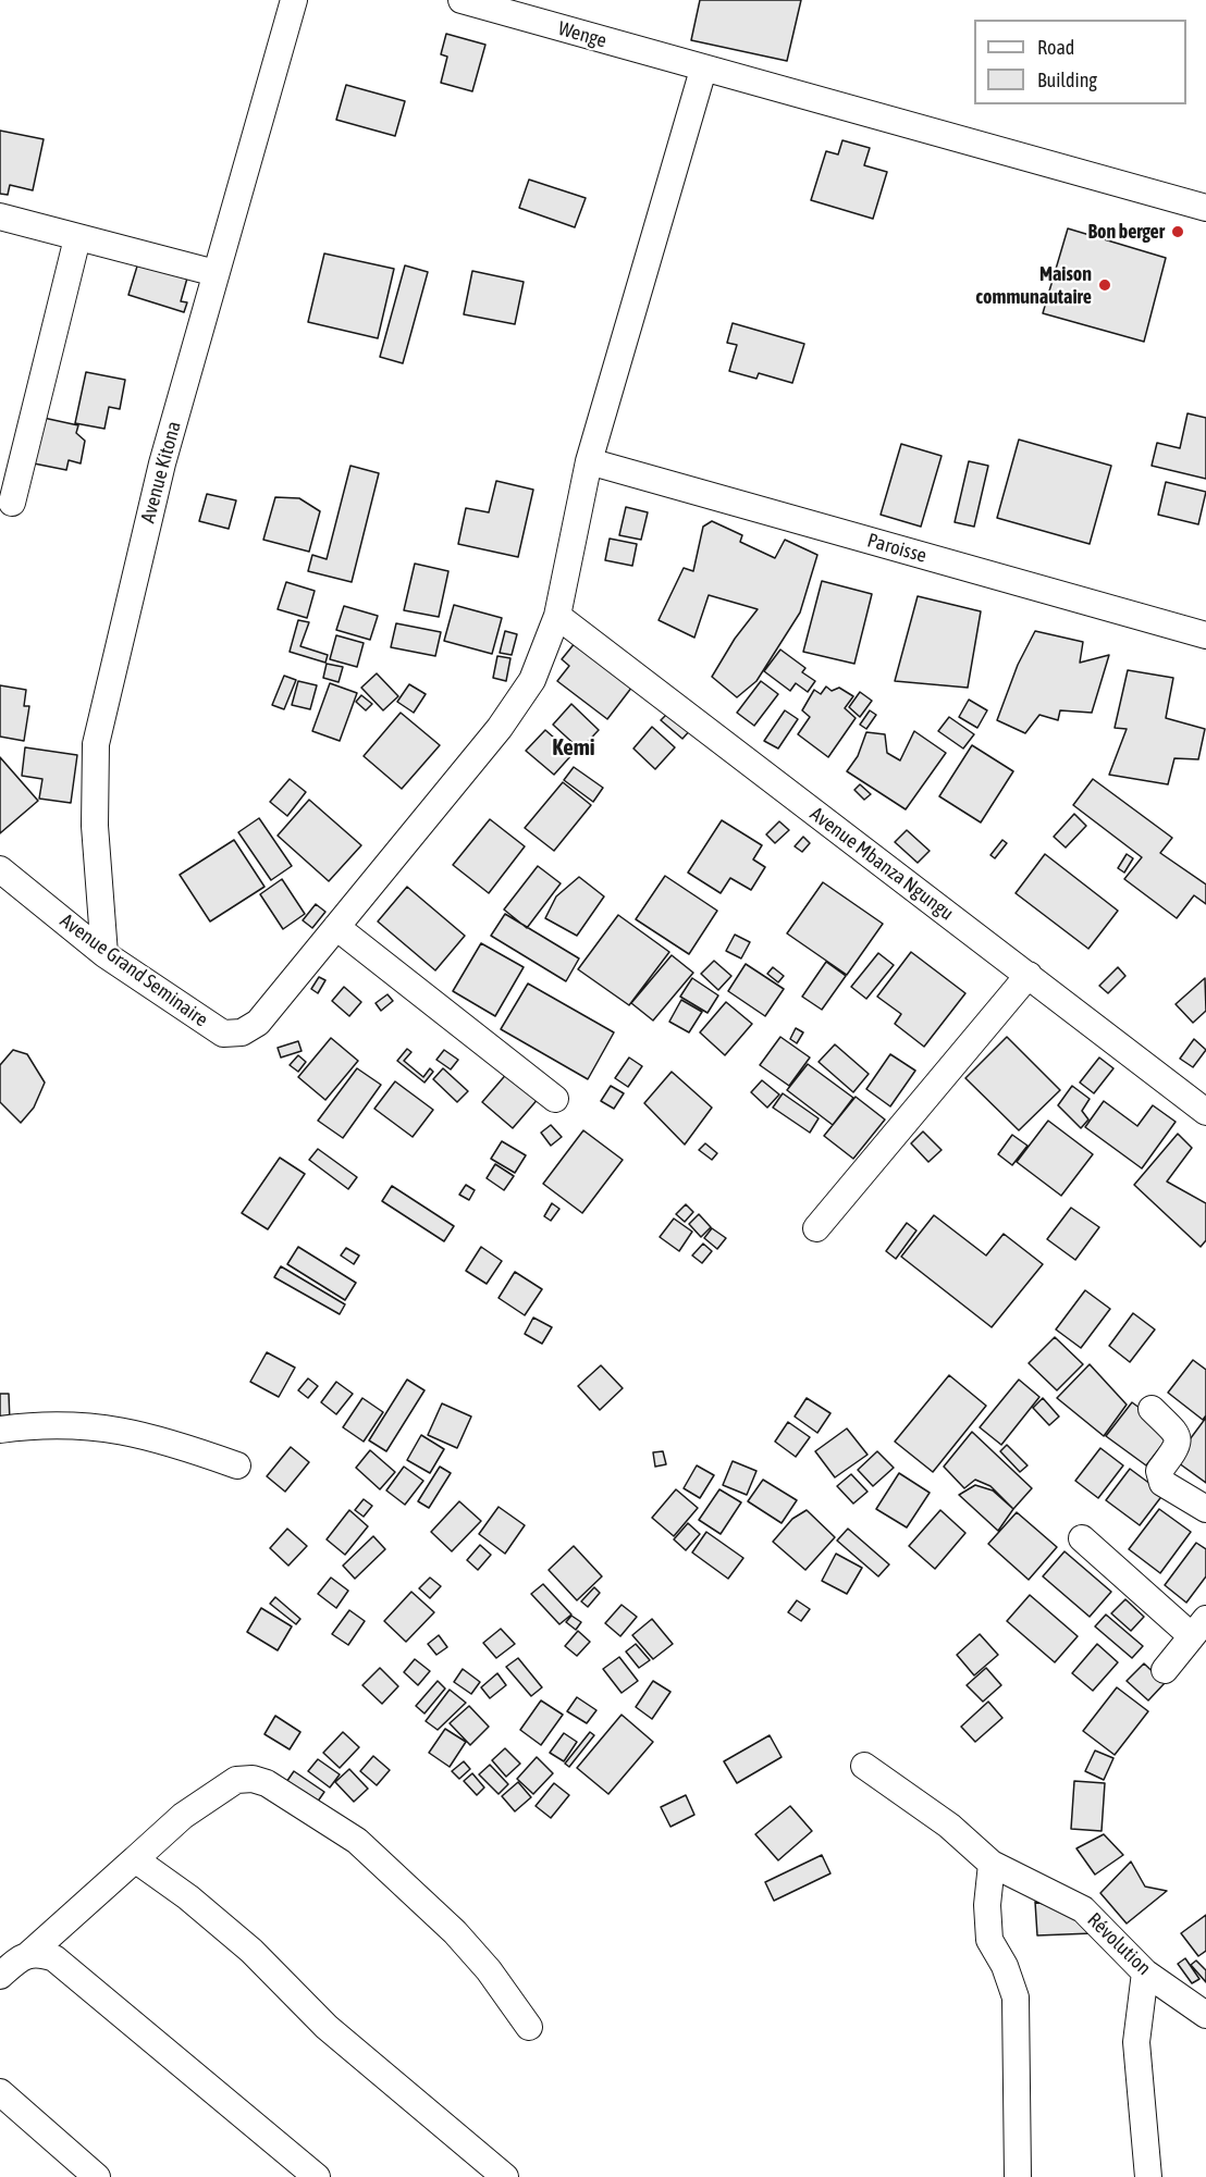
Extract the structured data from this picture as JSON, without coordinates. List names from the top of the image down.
{
  "streets": {
    "street": [
      "Wenge",
      "Avenue Kitona",
      "Paroisse",
      "Avenue Mbanza Ngungu",
      "Avenue Grand Seminaire",
      "Révolution"
    ]
  },
  "crossings": [
    ["Avenue Kitona", "Avenue Grand Seminaire"]
  ],
  "districts": ["Kemi"],
  "places": ["Bon berger", "Maison communautaire"],
  "legend": ["Road", "Building"]
}
